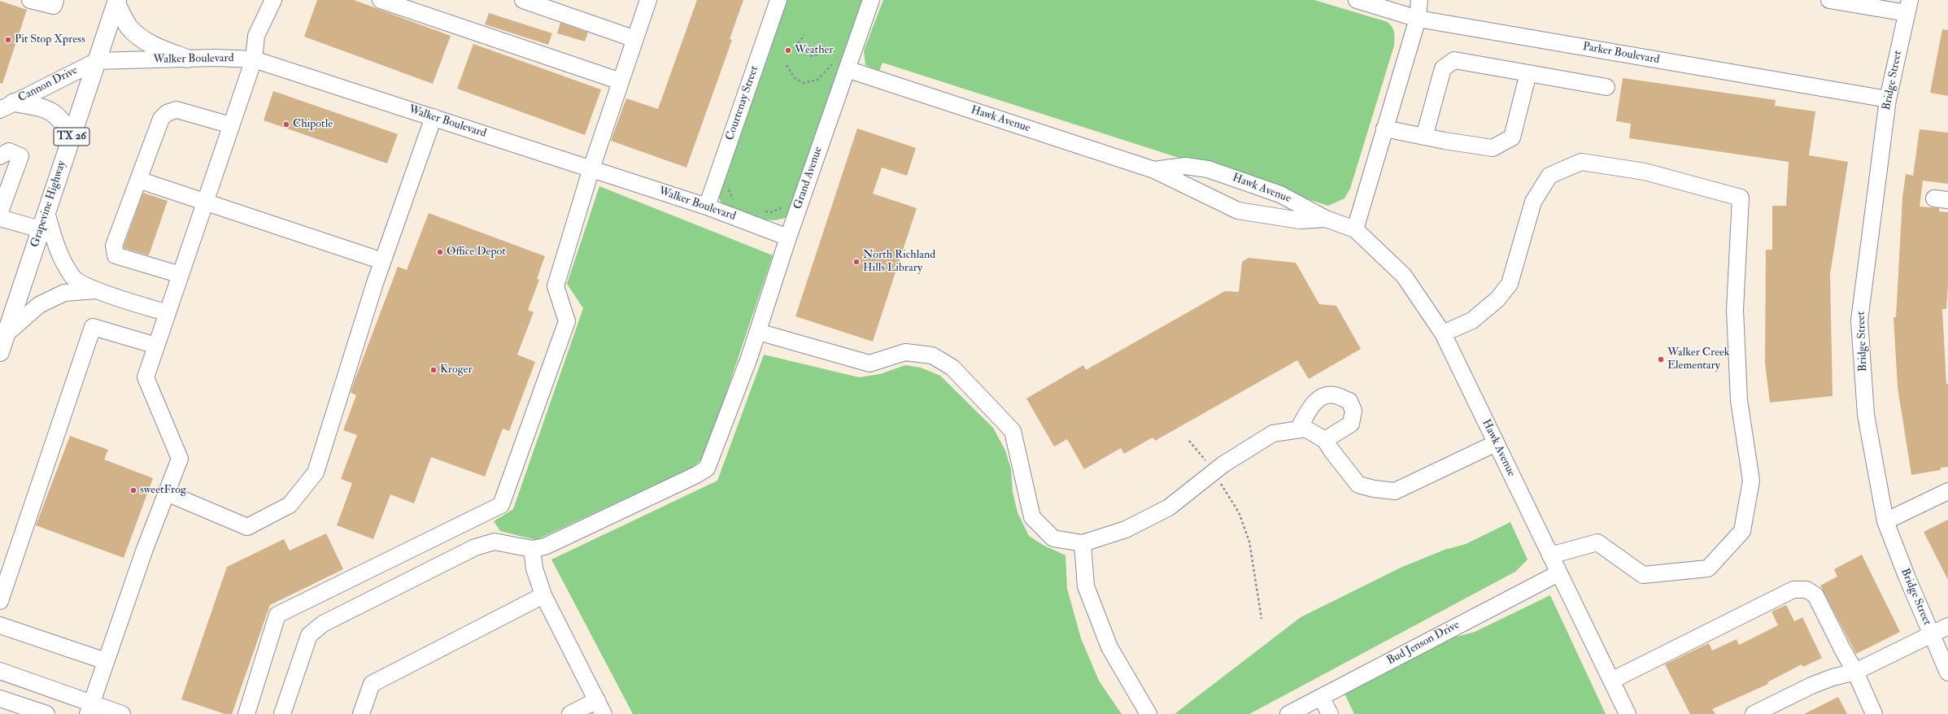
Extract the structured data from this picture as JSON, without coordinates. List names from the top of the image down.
{
  "streets": {
    "main road": ["TX 26", "Grapevine Highway"],
    "street": [
      "Parker Boulevard",
      "Walker Boulevard",
      "Bridge Street",
      "Cannon Drive",
      "Courtenay Street",
      "Hawk Avenue",
      "Grand Avenue",
      "Bud Jenson Drive"
    ]
  },
  "crossings": [
    ["Parker Boulevard", "Bridge Street"],
    ["Walker Boulevard", "Cannon Drive"],
    ["Walker Boulevard", "Courtenay Street"],
    ["Walker Boulevard", "Grand Avenue"],
    ["Walker Boulevard", "Grapevine Highway"],
    ["Cannon Drive", "Grapevine Highway"],
    ["Hawk Avenue", "Grand Avenue"],
    ["Hawk Avenue", "Bud Jenson Drive"]
  ],
  "places": [
    "Pit Stop Xpress",
    "Weather",
    "Chipotle",
    "Office Depot",
    "North Richland Hills Library",
    "Walker Creek Elementary",
    "Kroger",
    "sweetFrog"
  ]
}
